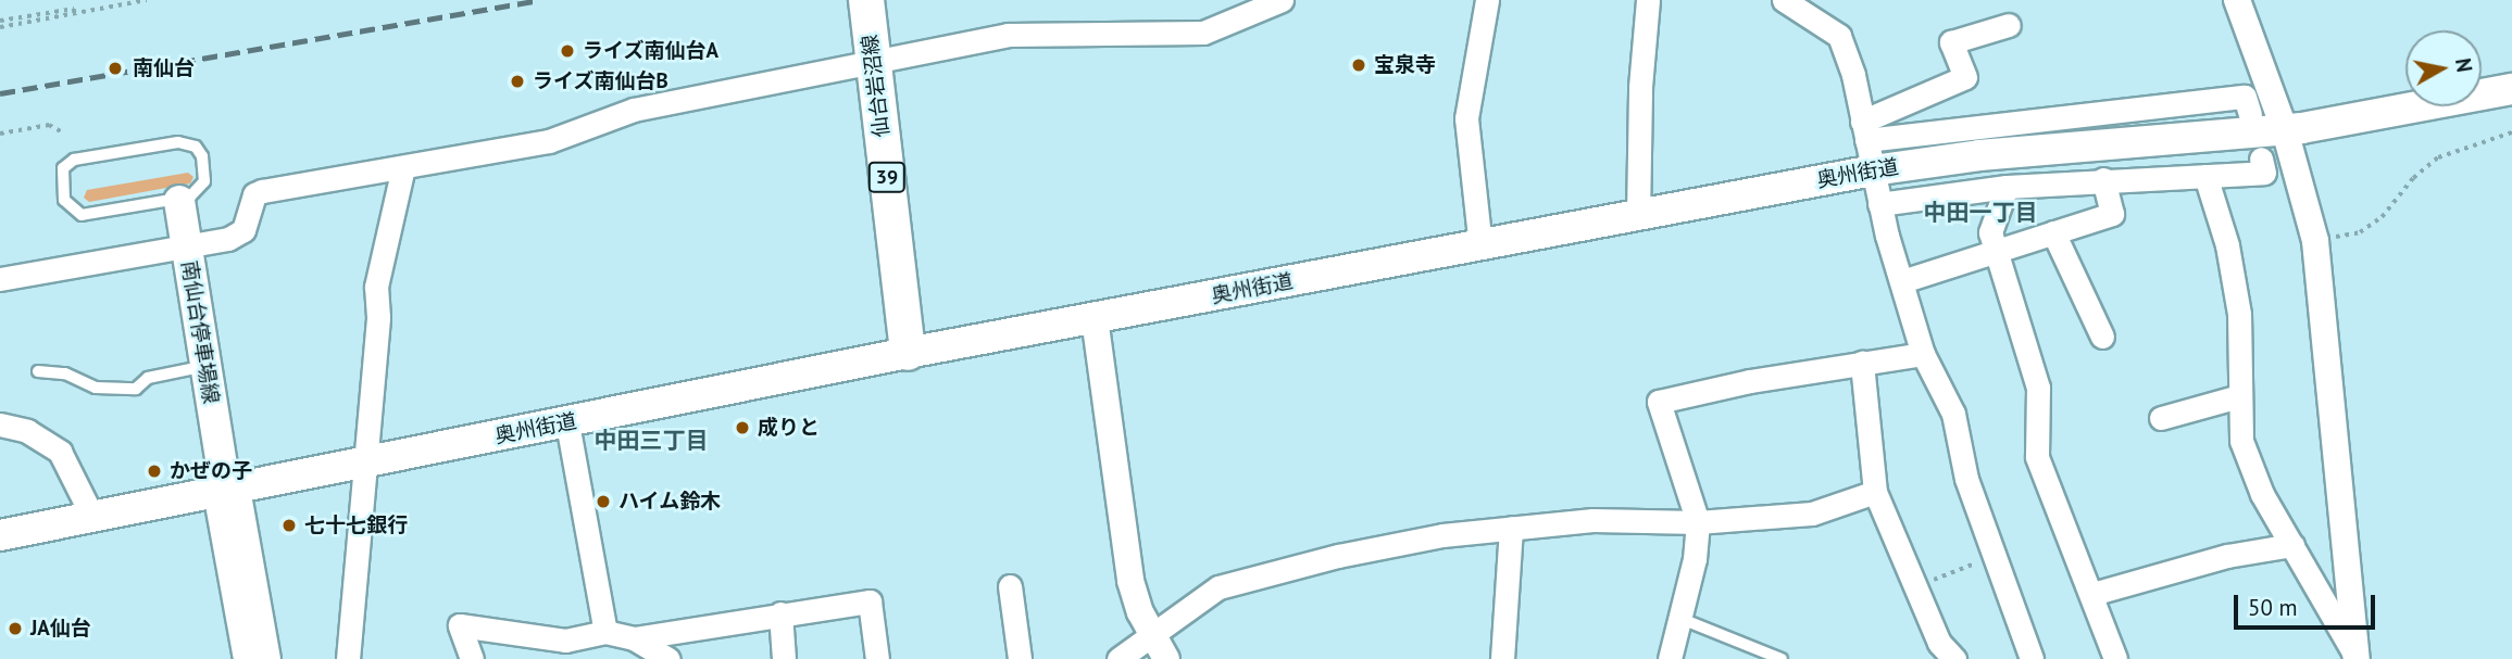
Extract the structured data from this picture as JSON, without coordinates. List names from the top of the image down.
{
  "streets": {
    "main road": [
      "仙台岩沼線",
      "奥州街道",
      "39",
      "南仙台停車場線"
    ]
  },
  "crossings": [
    ["仙台岩沼線", "奥州街道"],
    ["奥州街道", "南仙台停車場線"]
  ],
  "districts": ["中田一丁目", "中田三丁目"],
  "places": [
    "ライズ南仙台A",
    "宝泉寺",
    "南仙台",
    "ライズ南仙台B",
    "成りと",
    "かぜの子",
    "ハイム鈴木",
    "七十七銀行",
    "JA仙台"
  ],
  "scale_bar": "50 m",
  "north": "right"
}
